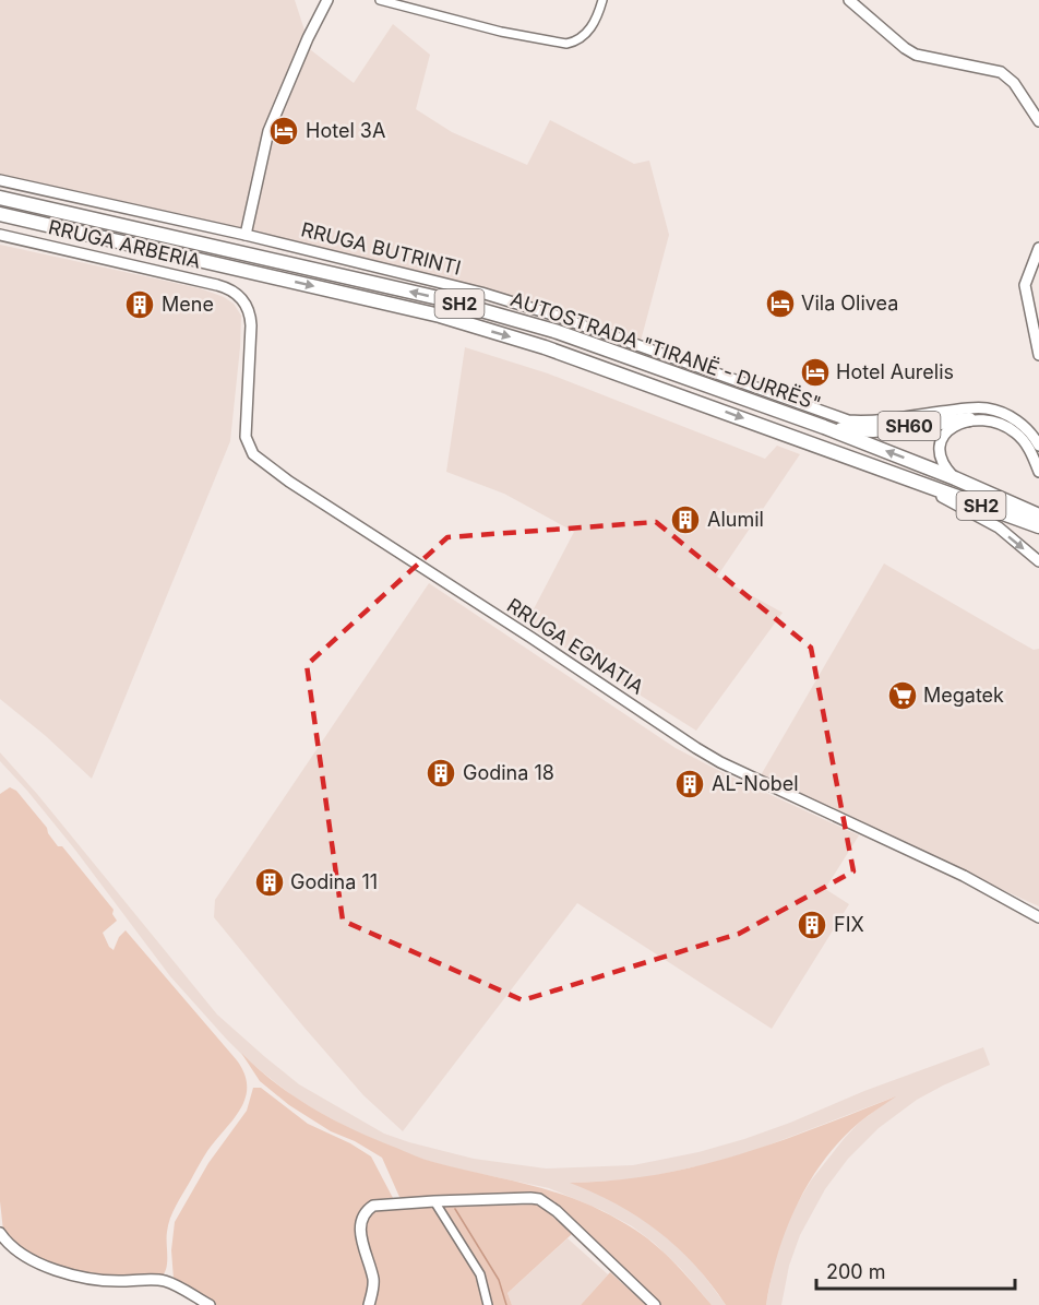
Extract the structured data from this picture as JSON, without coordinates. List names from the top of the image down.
{
  "streets": {
    "highway": ["SH2", "AUTOSTRADA \"TIRANË - DURRËS\"", "SH60"],
    "main road": ["RRUGA ARBERIA", "RRUGA BUTRINTI", "RRUGA EGNATIA"]
  },
  "crossings": [
    ["RRUGA ARBERIA", "RRUGA EGNATIA"],
    ["RRUGA BUTRINTI", "SH60"]
  ],
  "places": {
    "hotel": ["Hotel 3A", "Vila Olivea", "Hotel Aurelis"],
    "building": [
      "Mene",
      "Alumil",
      "Godina 18",
      "AL-Nobel",
      "Godina 11",
      "FIX"
    ],
    "supermarket": ["Megatek"]
  },
  "scale_bar": "200 m"
}
